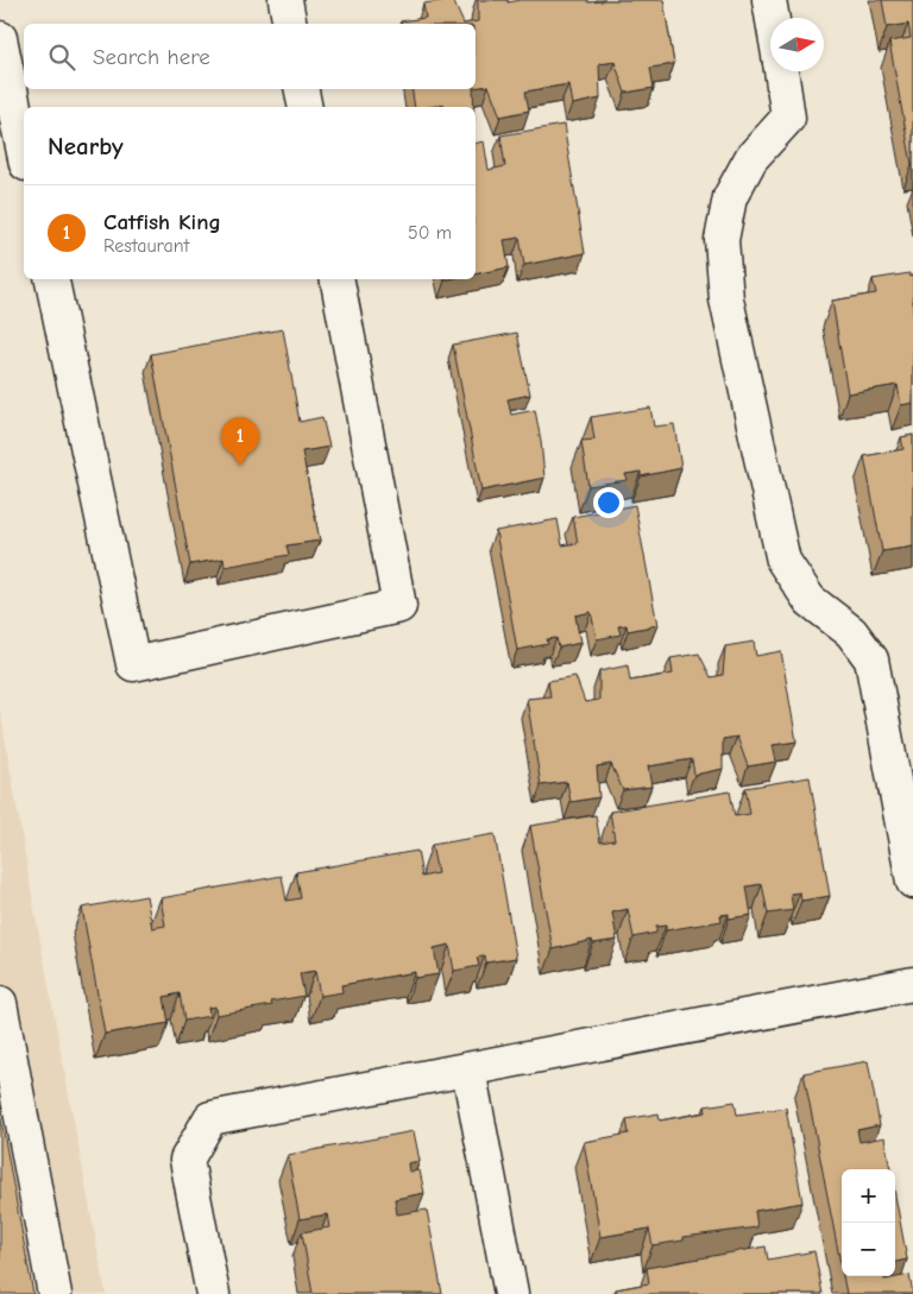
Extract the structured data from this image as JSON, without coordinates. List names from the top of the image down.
{
  "north": "right",
  "page": {
    "search": "Search here",
    "heading": "Nearby",
    "list": [
      {
        "mark": "1",
        "name": "Catfish King",
        "note": "Restaurant",
        "value": "50 m"
      }
    ],
    "pins": "1",
    "map_buttons": ["+", "−"]
  }
}
